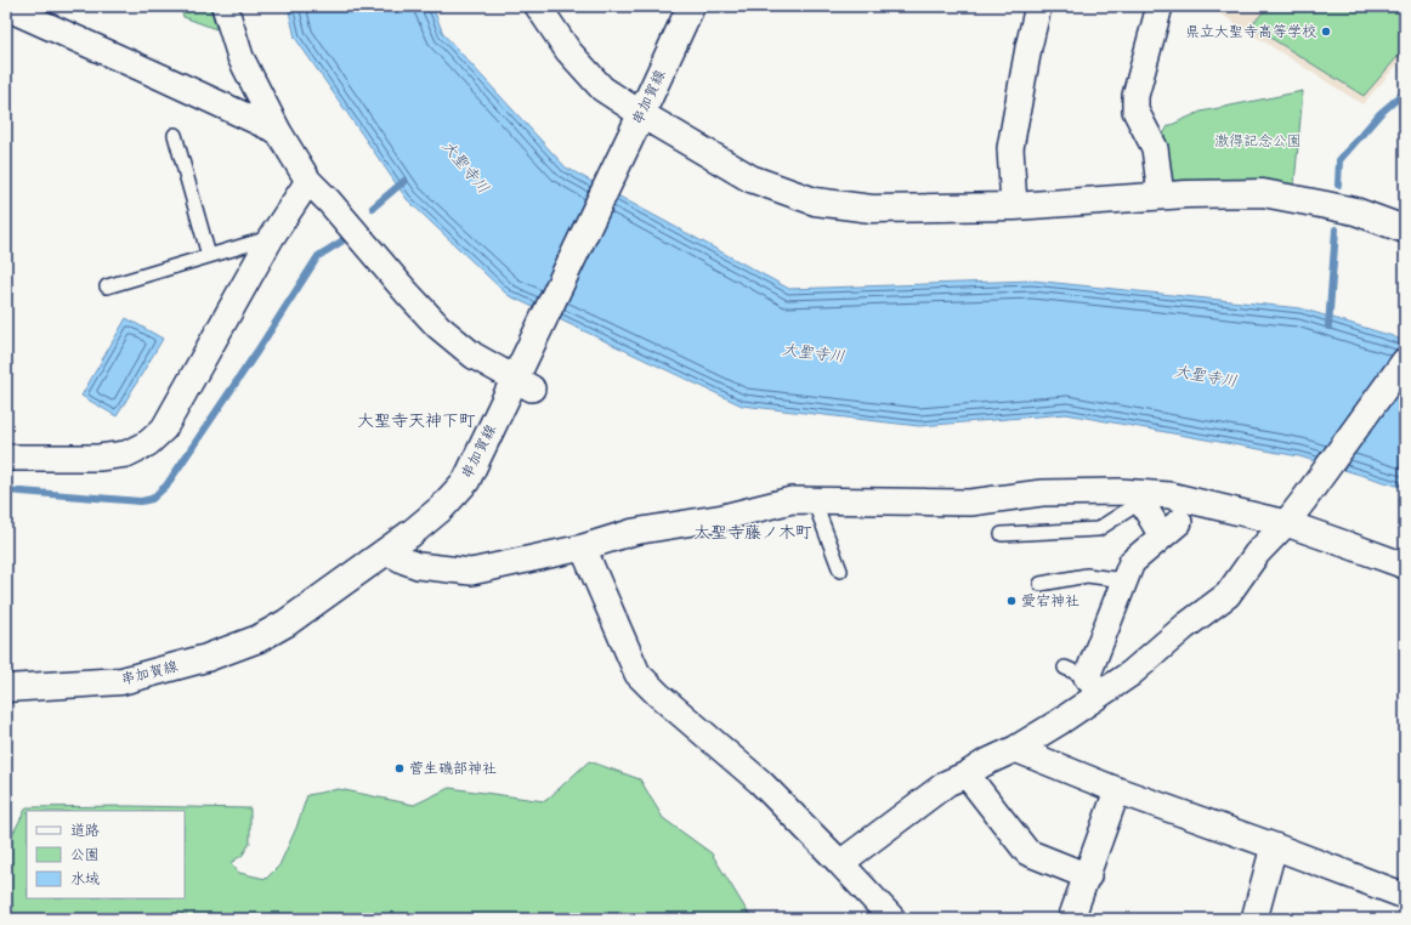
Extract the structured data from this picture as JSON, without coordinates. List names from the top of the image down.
{
  "streets": {
    "main road": ["串加賀線"]
  },
  "districts": ["大聖寺天神下町", "大聖寺藤ノ木町"],
  "water": ["大聖寺川"],
  "parks": ["激得記念公園"],
  "places": ["県立大聖寺高等学校", "愛宕神社", "菅生磯部神社"],
  "legend": ["道路", "公園", "水域"]
}
